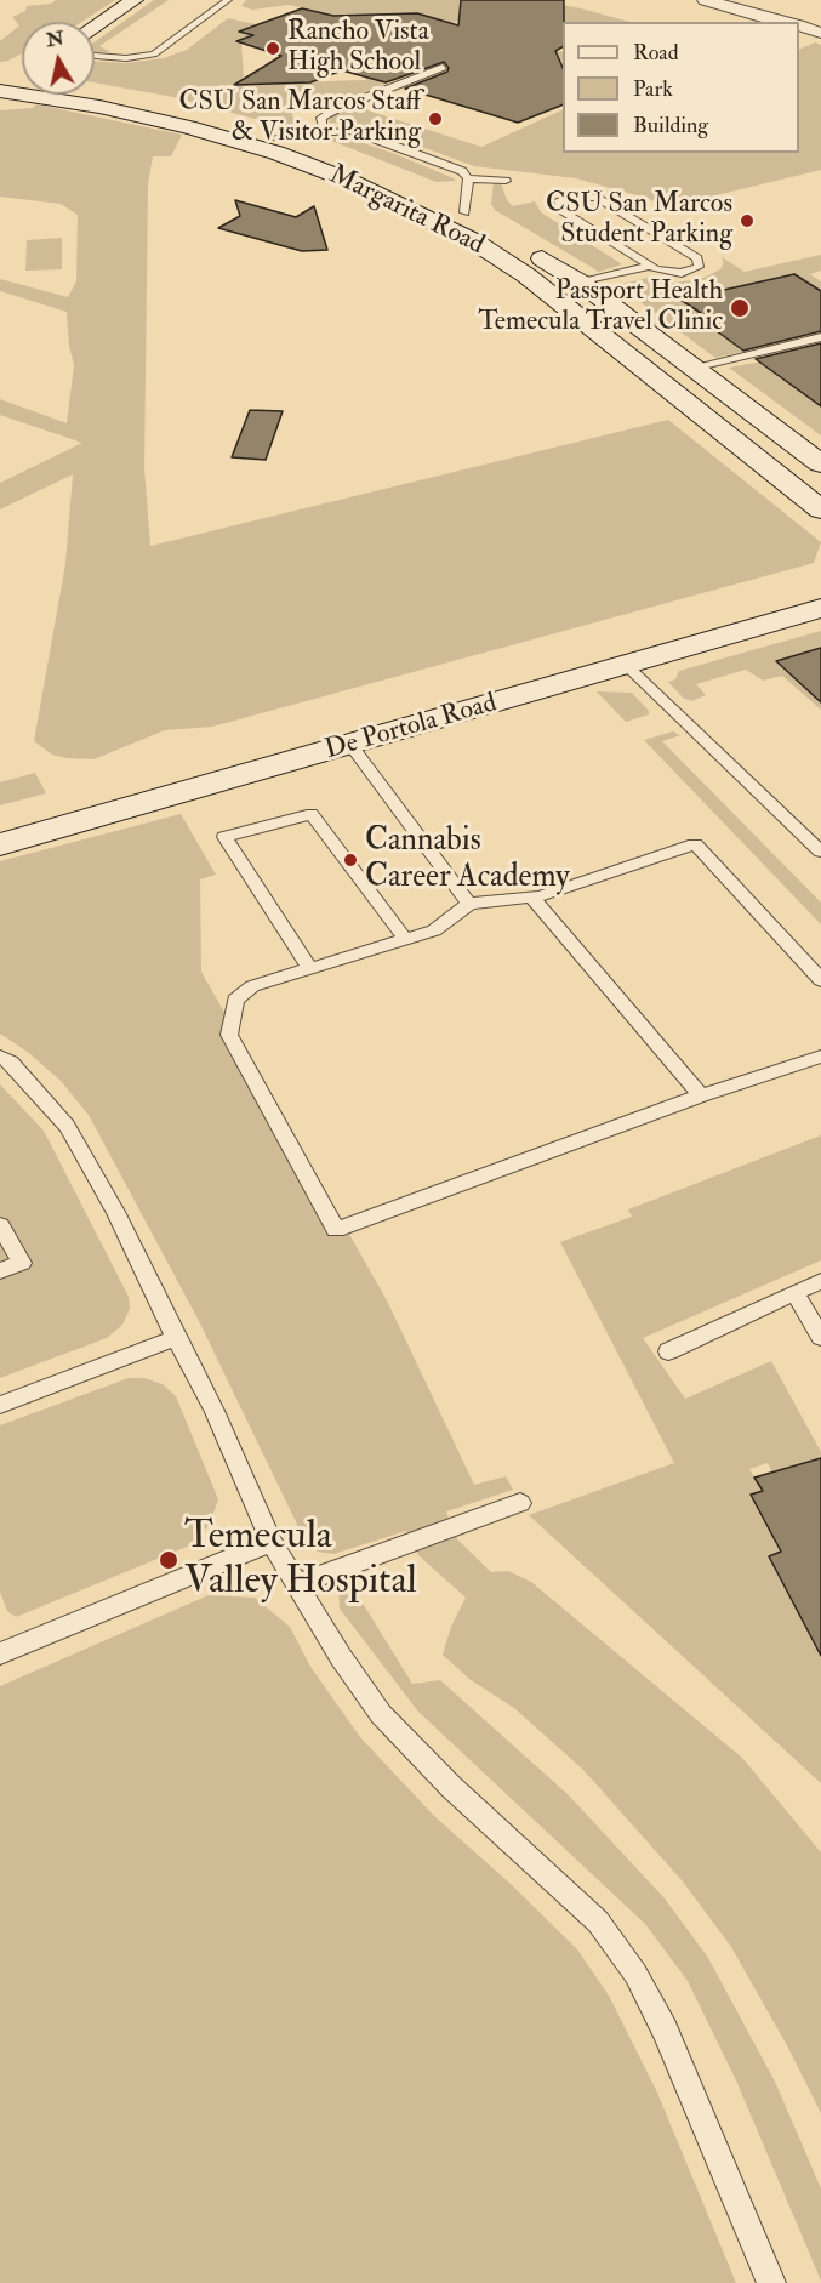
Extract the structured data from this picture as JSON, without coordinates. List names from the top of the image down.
{
  "streets": {
    "main road": ["Margarita Road", "De Portola Road"]
  },
  "places": [
    "Rancho Vista High School",
    "CSU San Marcos Staff & Visitor Parking",
    "CSU San Marcos Student Parking",
    "Passport Health Temecula Travel Clinic",
    "Cannabis Career Academy",
    "Temecula Valley Hospital"
  ],
  "legend": ["Road", "Park", "Building"],
  "north": "top"
}
